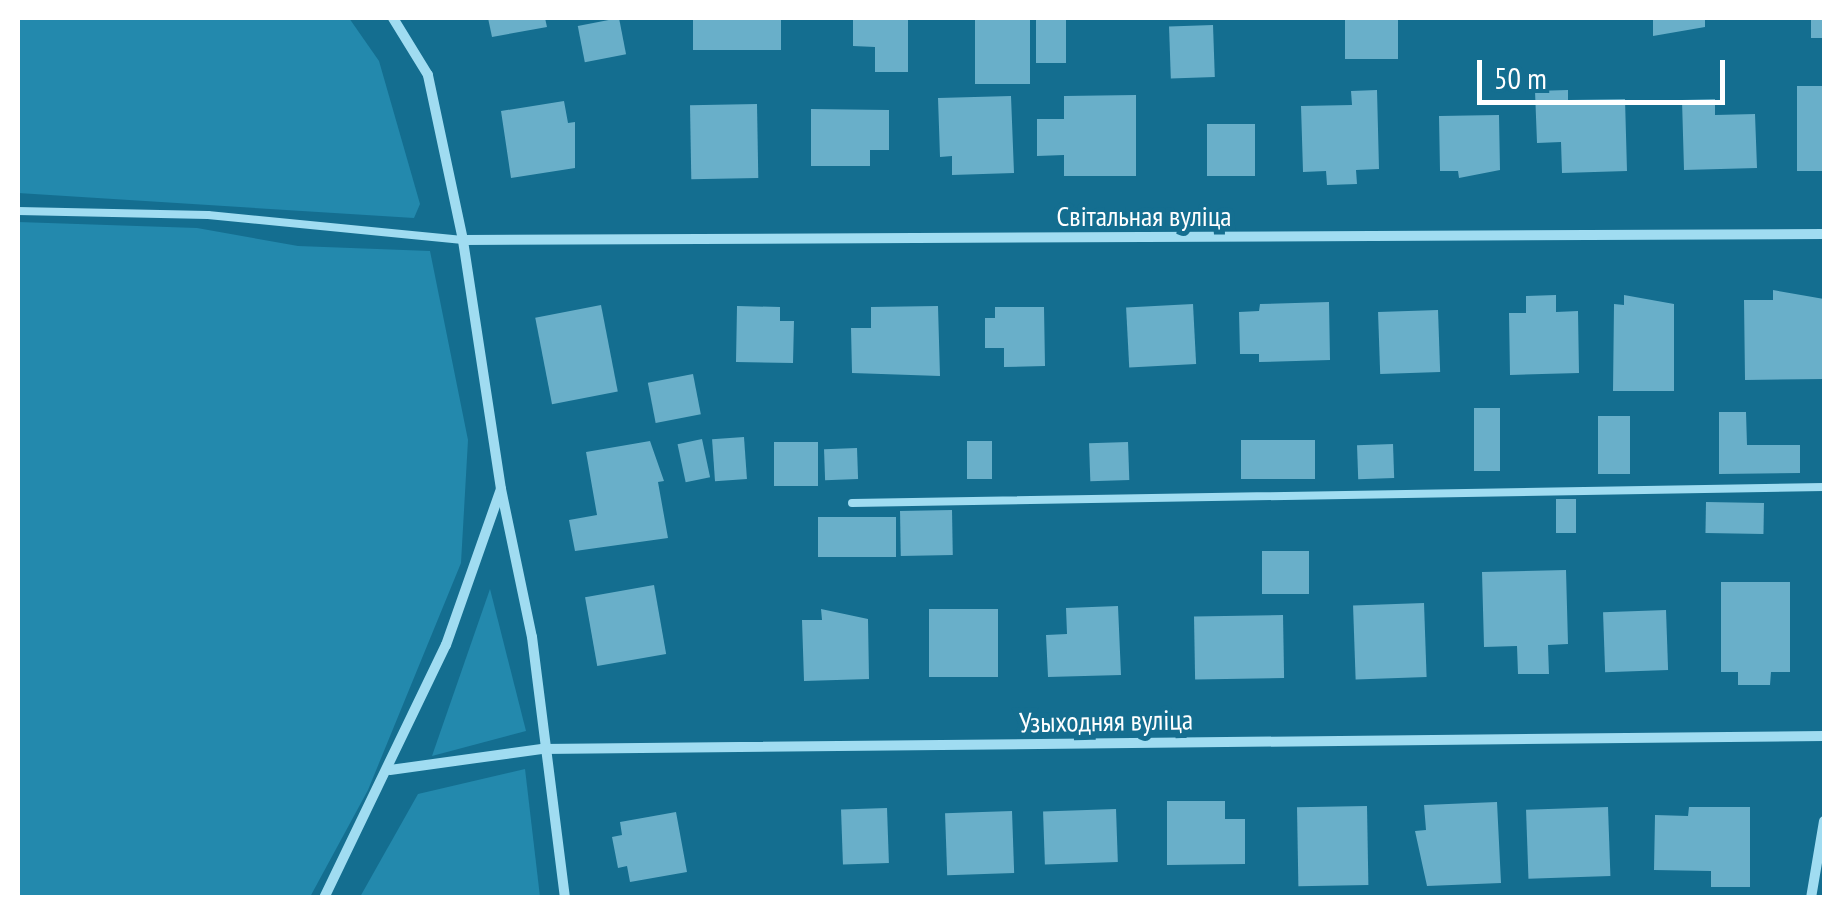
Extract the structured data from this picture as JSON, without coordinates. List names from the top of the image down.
{
  "streets": {
    "street": ["Світальная вуліца", "Узыходняя вуліца"]
  },
  "scale_bar": "50 m"
}
